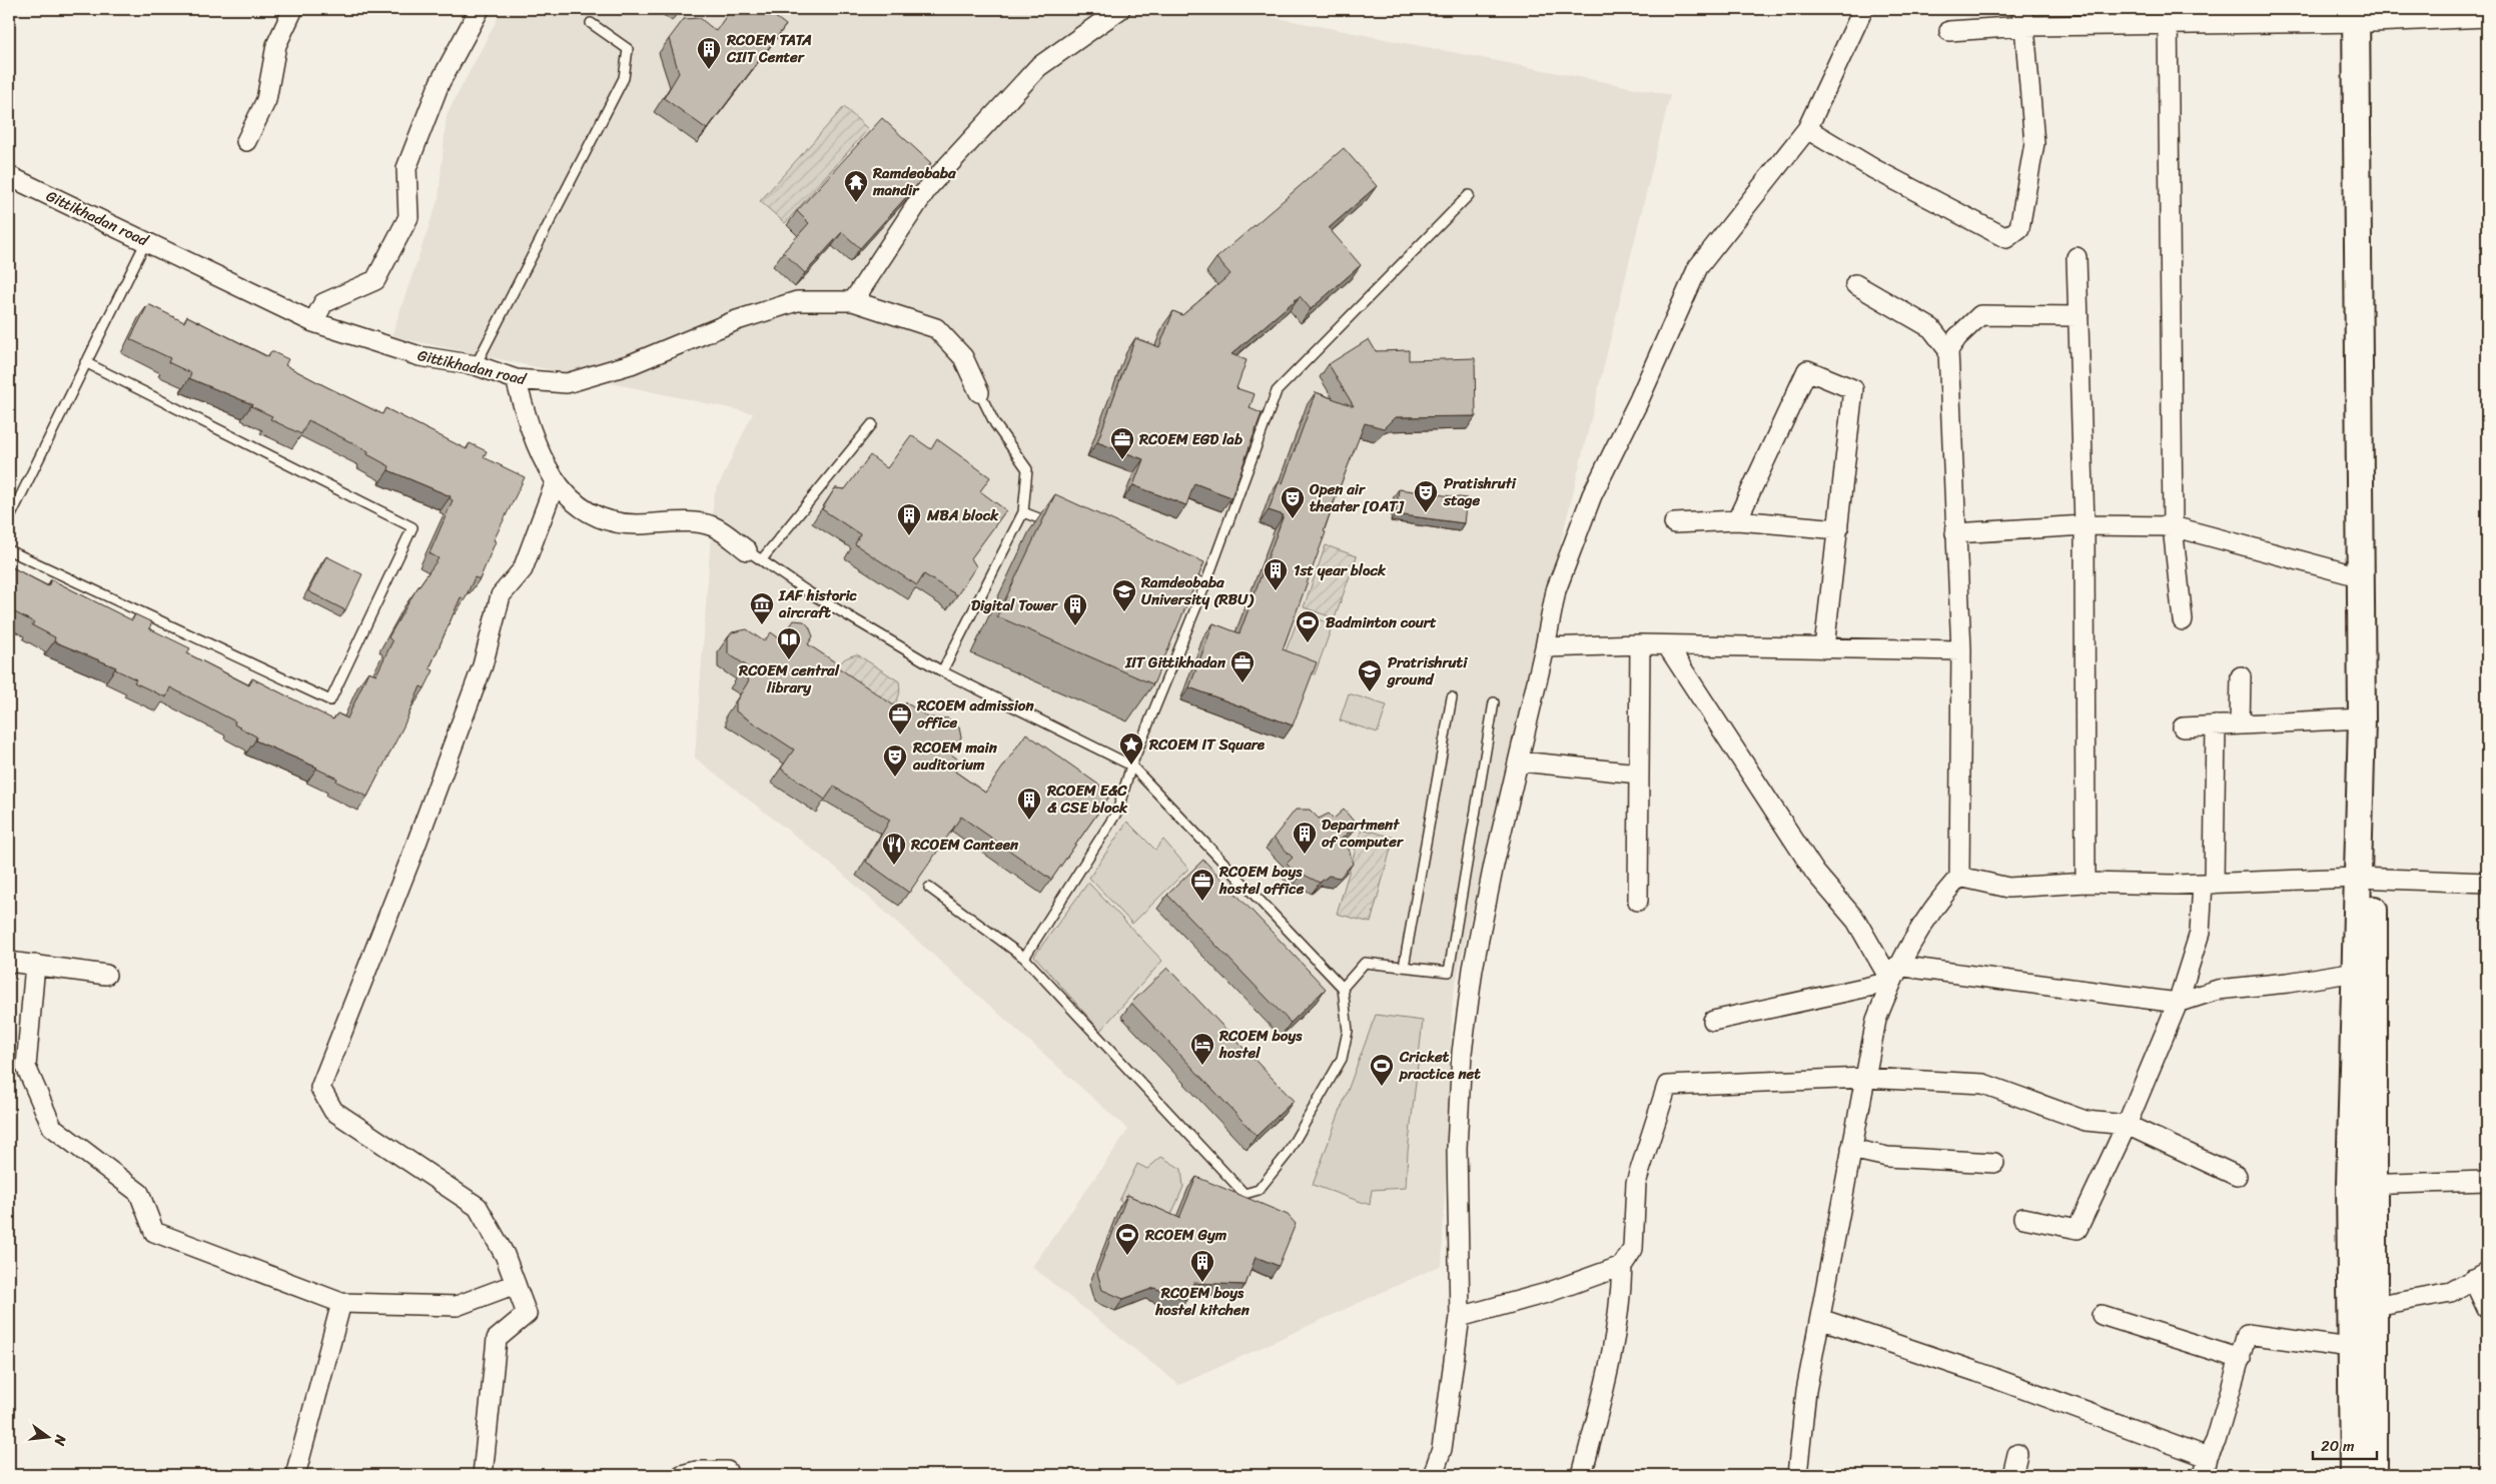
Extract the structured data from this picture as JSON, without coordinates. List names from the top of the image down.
{
  "streets": {
    "street": ["Gittikhadan road"]
  },
  "places": {
    "building": [
      "RCOEM TATA CIIT Center",
      "MBA block",
      "1st year block",
      "Digital Tower",
      "RCOEM E&C & CSE block",
      "Department of computer",
      "RCOEM boys hostel kitchen"
    ],
    "temple": ["Ramdeobaba mandir"],
    "office": [
      "RCOEM EGD lab",
      "IIT Gittikhadan",
      "RCOEM admission office",
      "RCOEM boys hostel office"
    ],
    "theatre": ["Pratishruti stage", "Open air theater [OAT]", "RCOEM main auditorium"],
    "school or university": ["Ramdeobaba University (RBU)", "Pratrishruti ground"],
    "museum": ["IAF historic aircraft"],
    "sports": ["Badminton court", "Cricket practice net", "RCOEM Gym"],
    "library": ["RCOEM central library"],
    "place": ["RCOEM IT Square"],
    "restaurant": ["RCOEM Canteen"],
    "hotel": ["RCOEM boys hostel"]
  },
  "scale_bar": "20 m",
  "north": "right"
}
